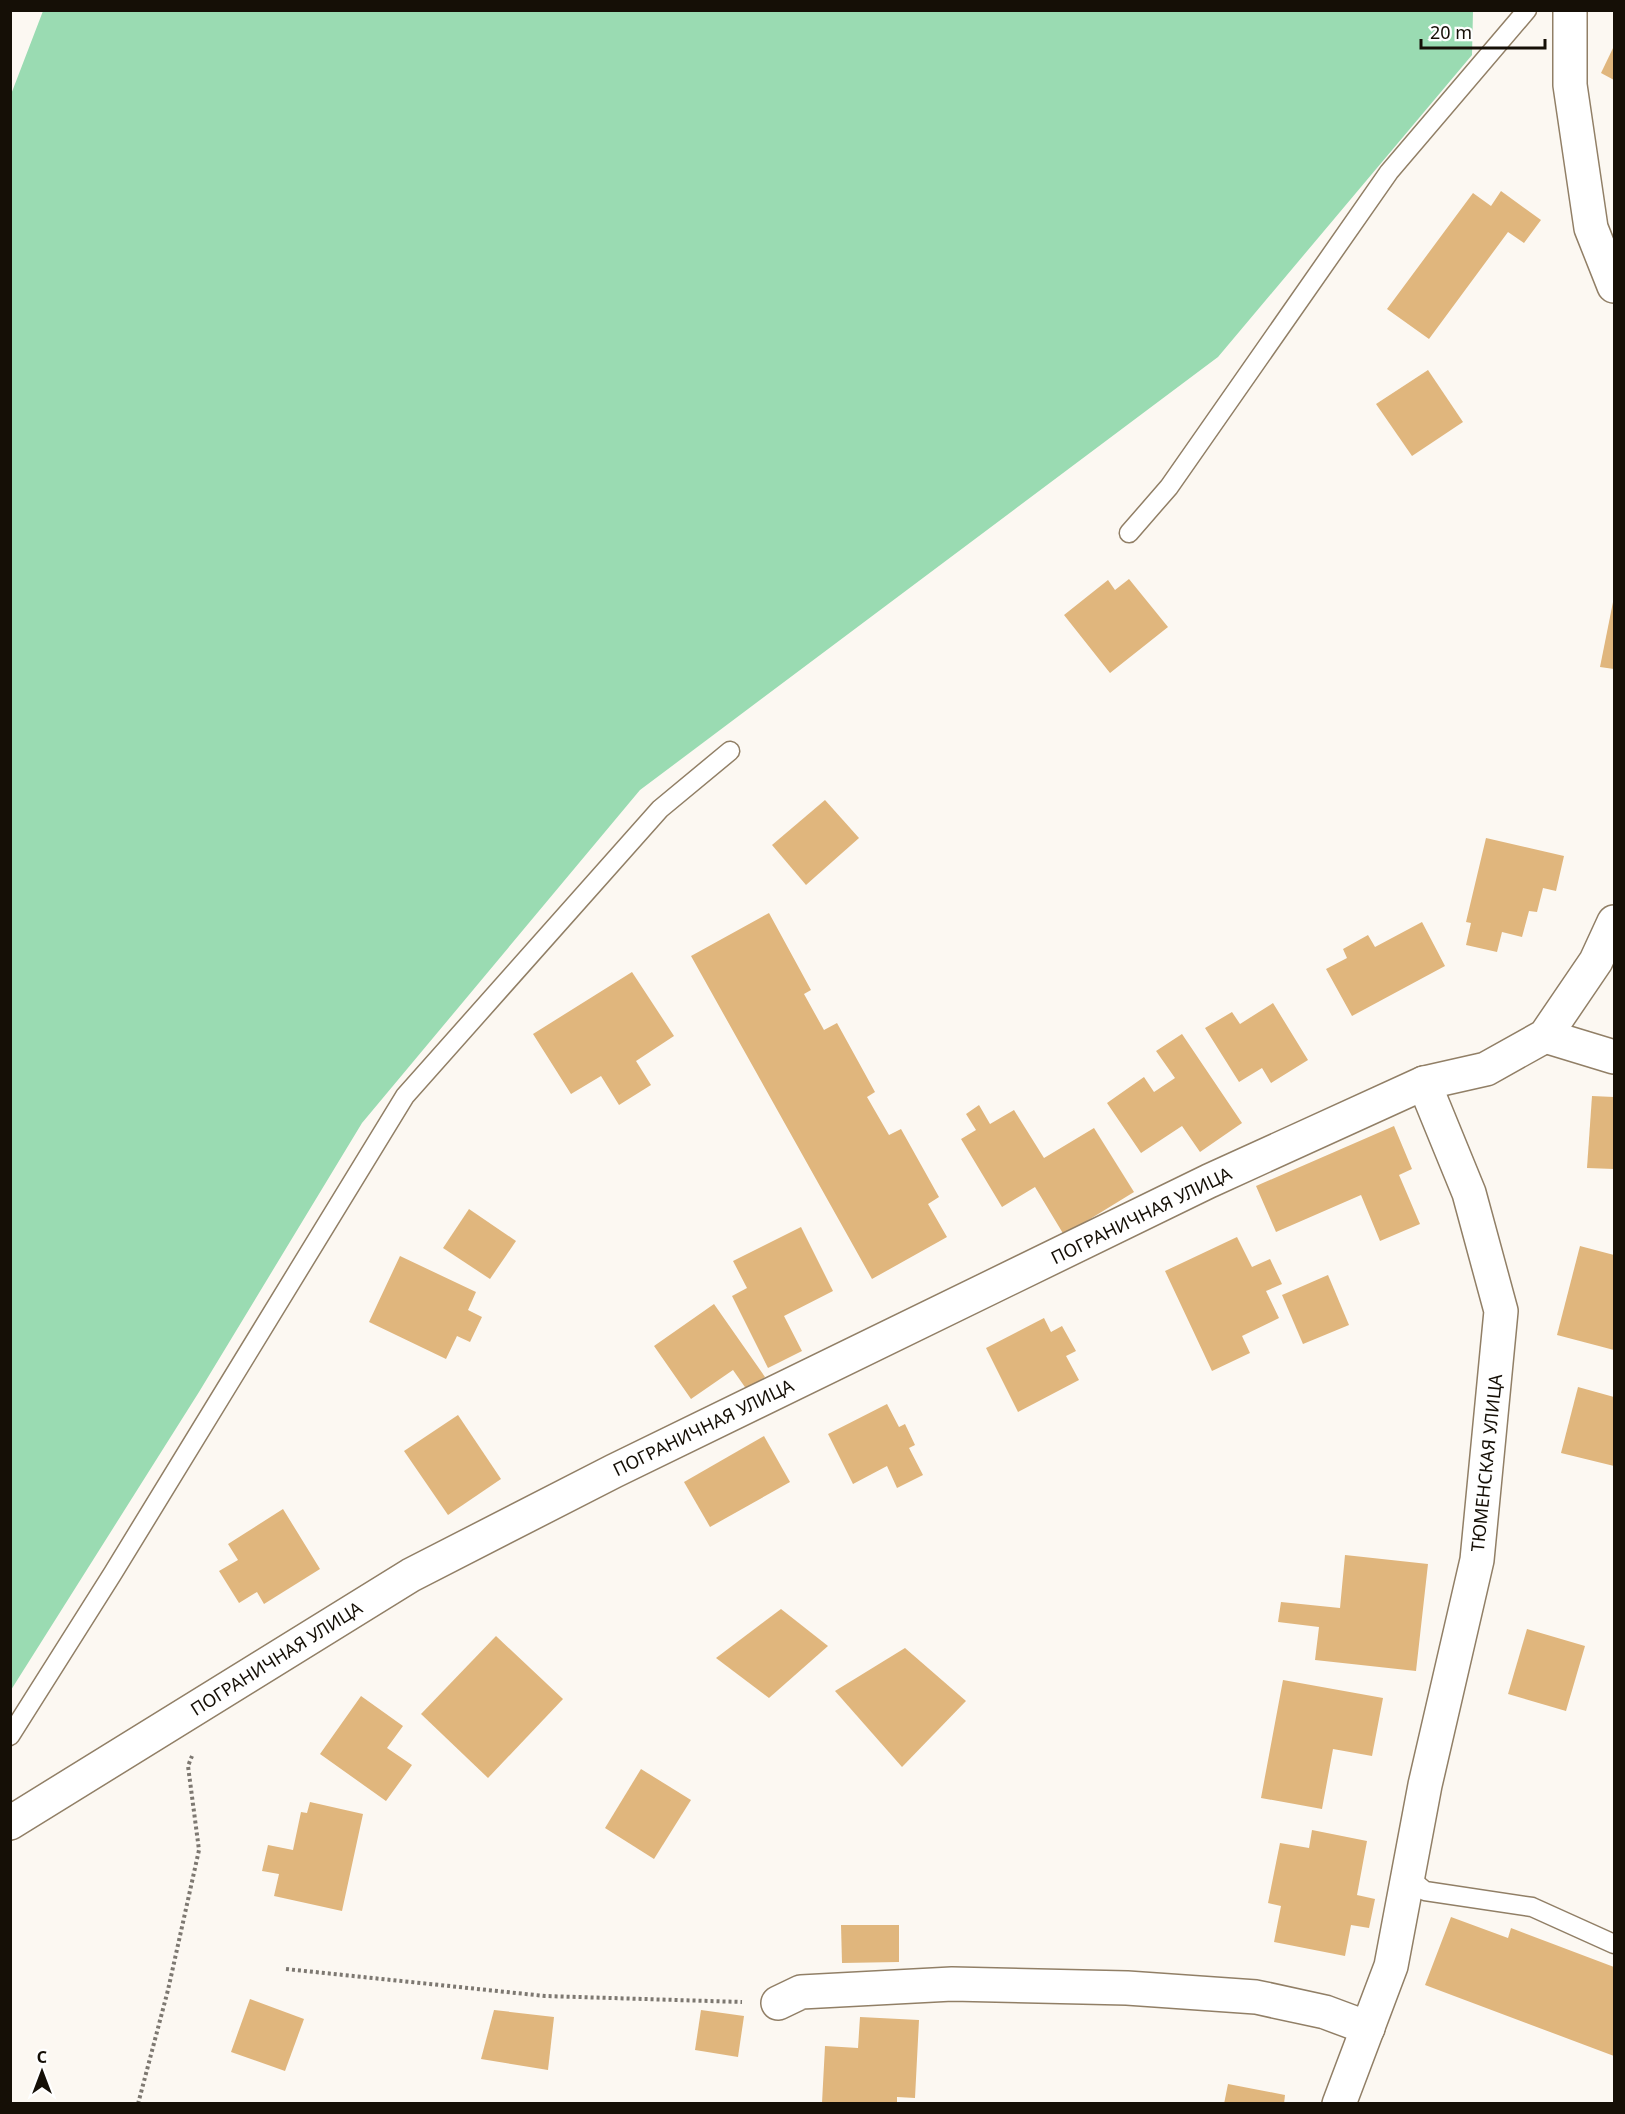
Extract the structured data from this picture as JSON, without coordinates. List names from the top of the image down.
{
  "streets": {
    "street": ["ПОГРАНИЧНАЯ УЛИЦА", "ТЮМЕНСКАЯ УЛИЦА"]
  },
  "crossings": [
    ["ПОГРАНИЧНАЯ УЛИЦА", "ТЮМЕНСКАЯ УЛИЦА"]
  ],
  "scale_bar": "20 m",
  "north": "top"
}
